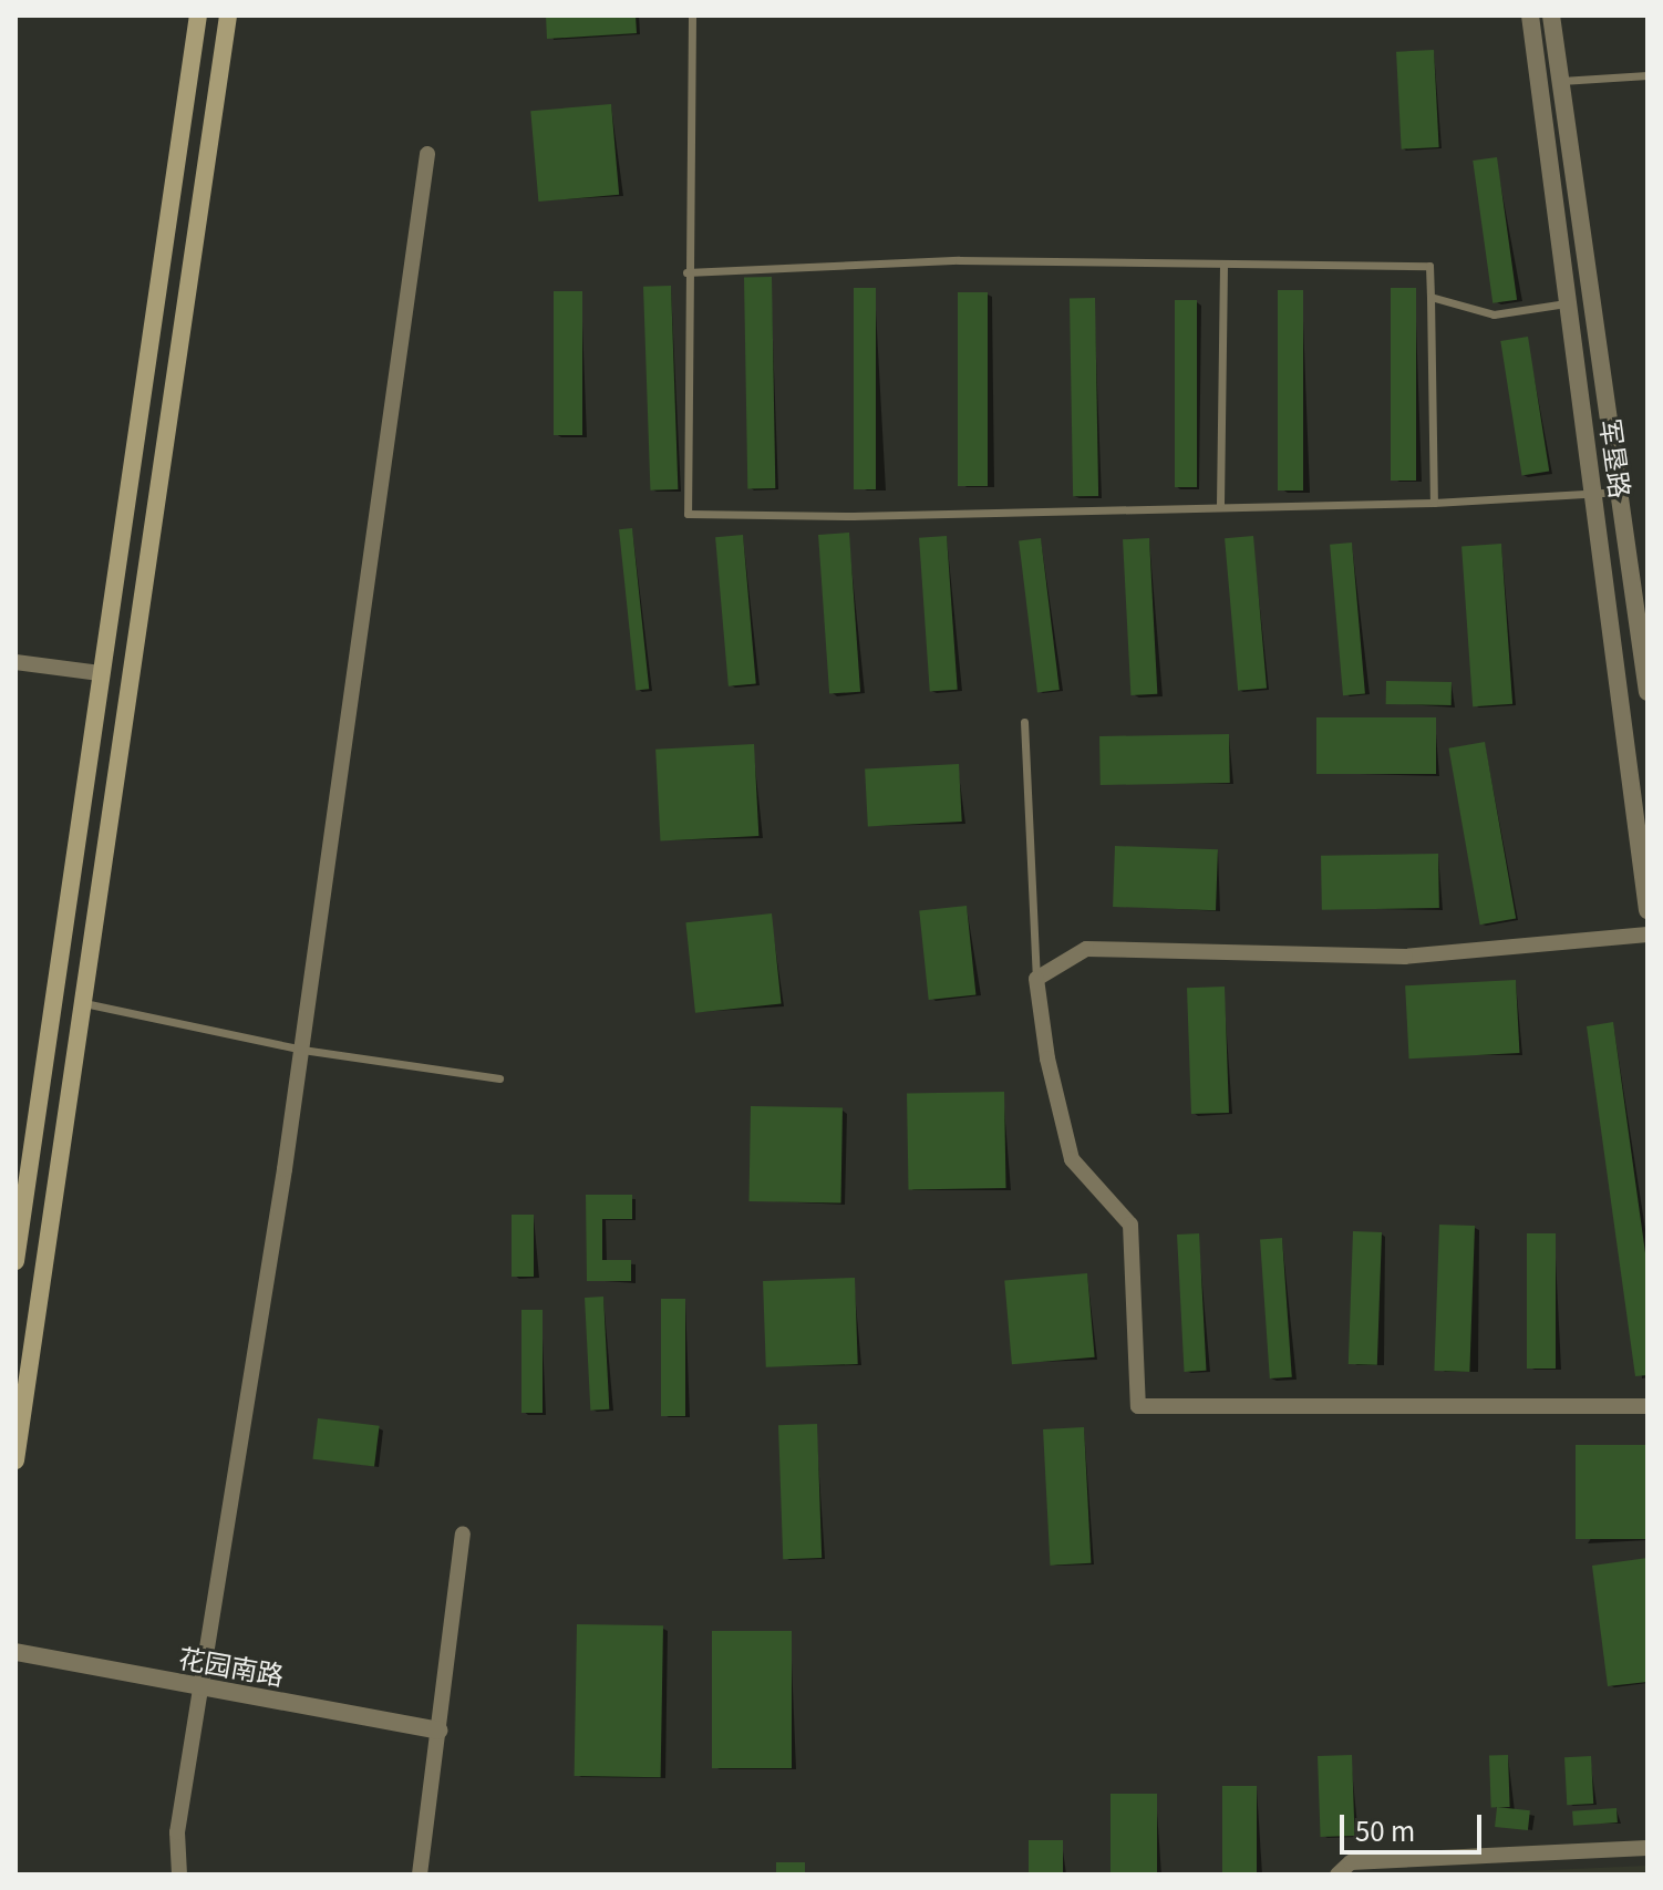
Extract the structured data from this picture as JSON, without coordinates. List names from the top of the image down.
{
  "streets": {
    "street": ["军垦路", "花园南路"]
  },
  "scale_bar": "50 m"
}
